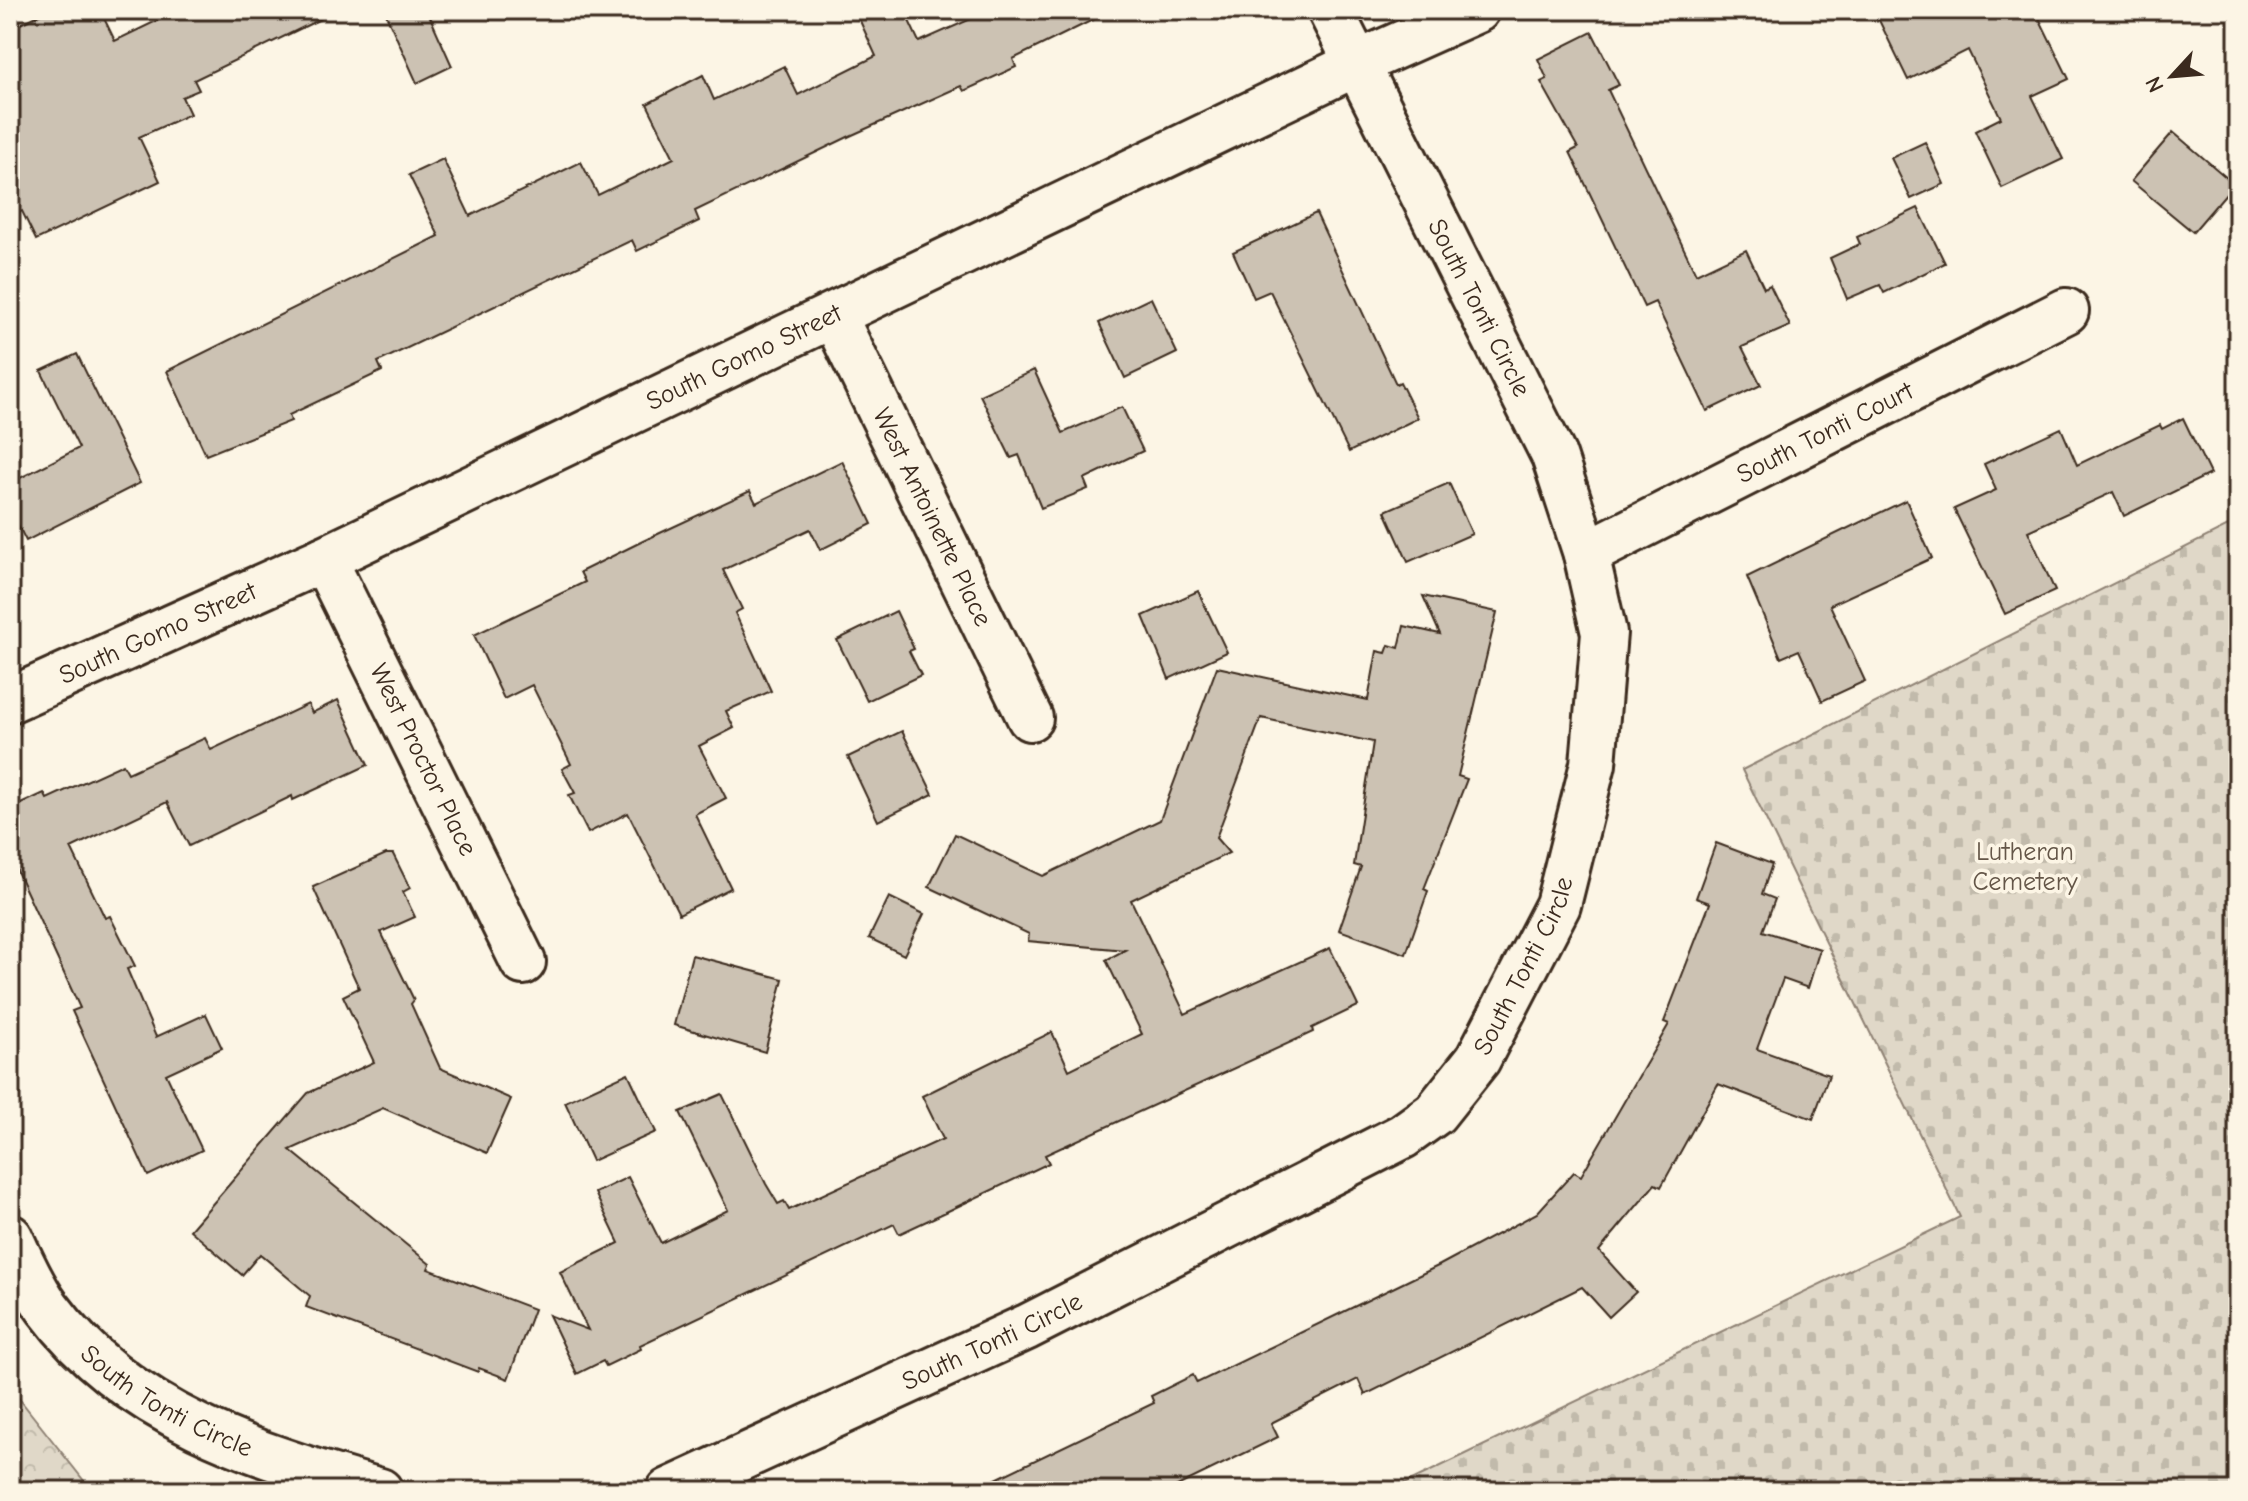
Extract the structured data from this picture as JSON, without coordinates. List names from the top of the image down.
{
  "streets": {
    "street": [
      "South Tonti Circle",
      "South Gomo Street",
      "South Tonti Court",
      "West Antoinette Place",
      "West Proctor Place"
    ]
  },
  "crossings": [
    ["South Tonti Circle", "South Gomo Street"],
    ["South Tonti Circle", "South Tonti Court"],
    ["South Gomo Street", "West Antoinette Place"],
    ["South Gomo Street", "West Proctor Place"]
  ],
  "parks": ["Lutheran Cemetery"],
  "north": "bottom left"
}
